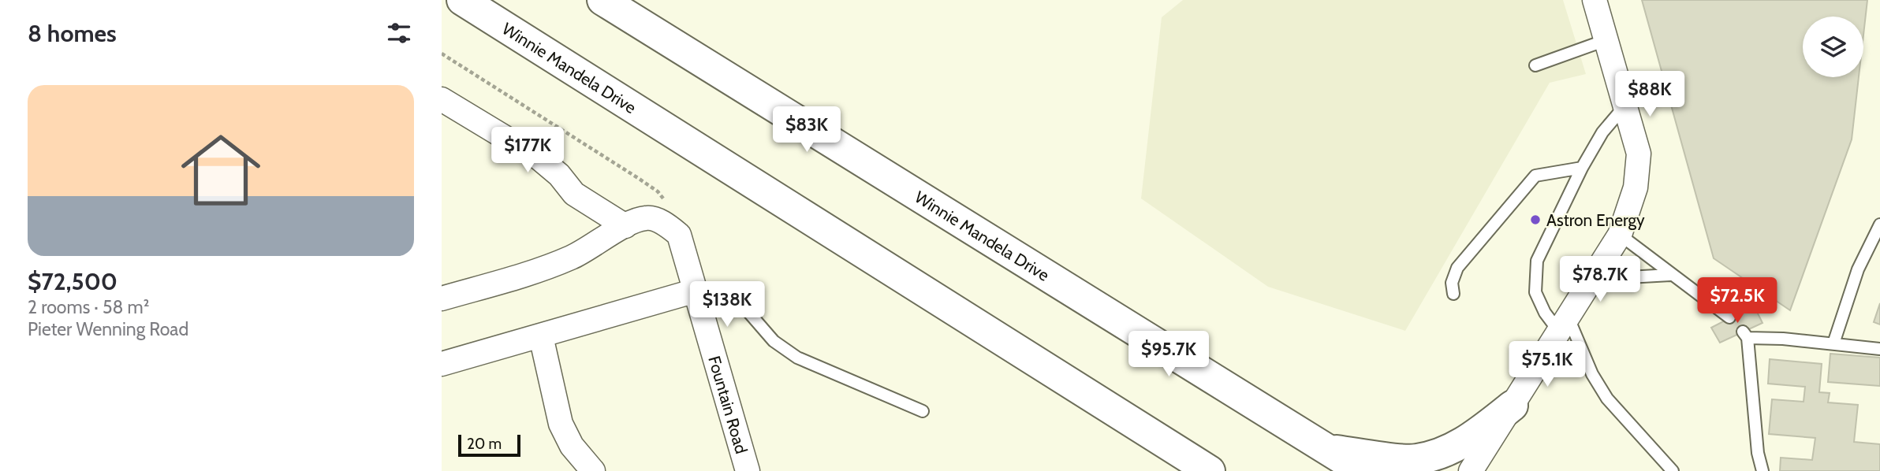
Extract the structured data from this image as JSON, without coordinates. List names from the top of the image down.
{
  "streets": {
    "main road": ["Winnie Mandela Drive"],
    "street": ["Fountain Road"]
  },
  "places": ["Astron Energy"],
  "scale_bar": "20 m",
  "page": {
    "heading": "8 homes",
    "list": [
      {
        "name": "$72,500",
        "note": "2 rooms · 58 m² · Pieter Wenning Road"
      }
    ],
    "price": [
      "$88K",
      "$83K",
      "$177K",
      "$78.7K",
      "$72.5K",
      "$138K",
      "$95.7K",
      "$75.1K"
    ],
    "scale": "20 m"
  }
}
